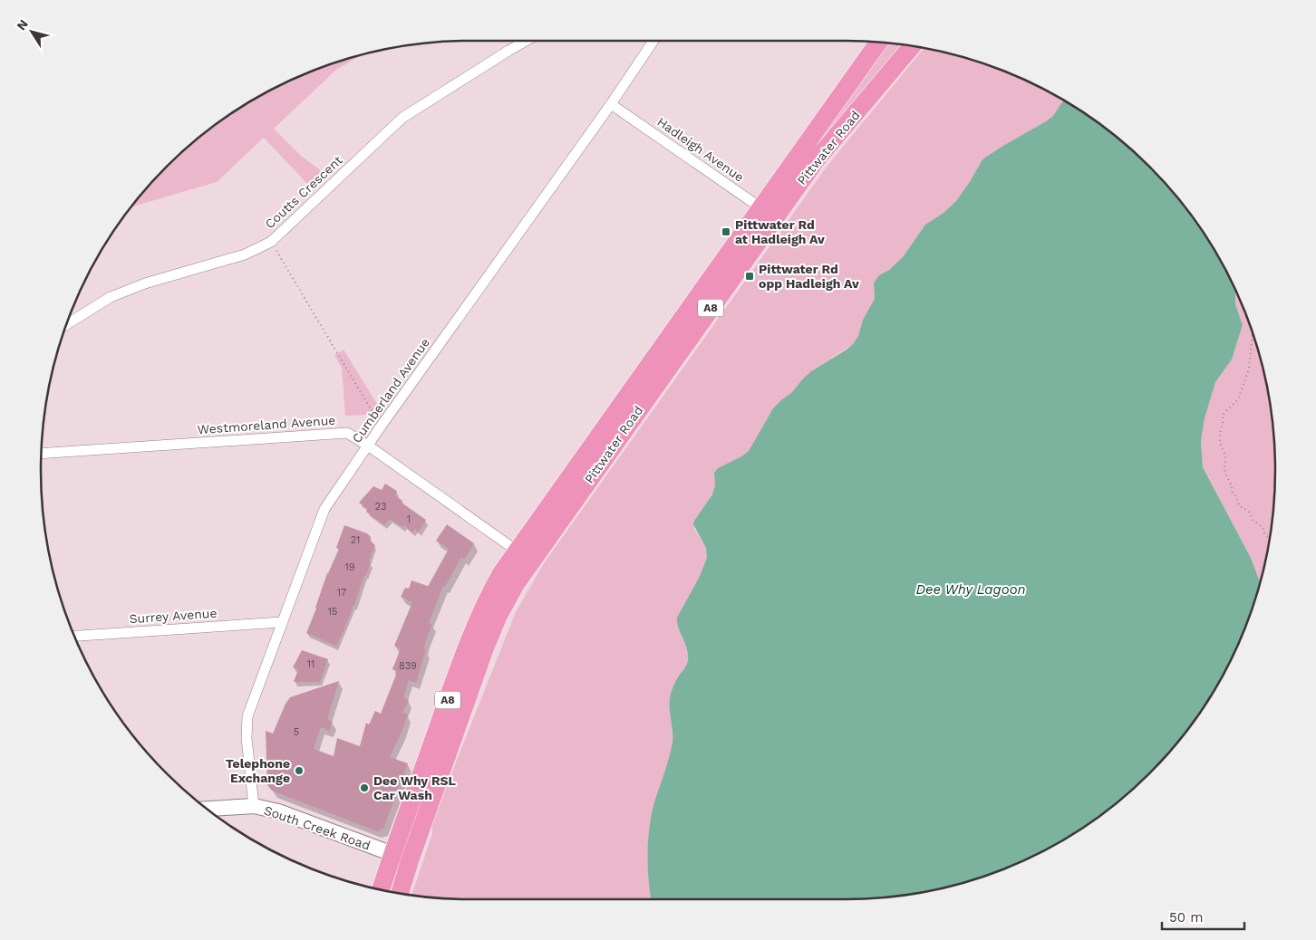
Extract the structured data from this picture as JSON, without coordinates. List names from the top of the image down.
{
  "streets": {
    "highway": ["Pittwater Road", "A8"],
    "main road": ["South Creek Road"],
    "street": [
      "Hadleigh Avenue",
      "Coutts Crescent",
      "Cumberland Avenue",
      "Westmoreland Avenue",
      "Surrey Avenue"
    ]
  },
  "crossings": [
    ["Pittwater Road", "Hadleigh Avenue"],
    ["Pittwater Road", "Westmoreland Avenue"],
    ["Pittwater Road", "South Creek Road"],
    ["Hadleigh Avenue", "Cumberland Avenue"],
    ["Cumberland Avenue", "Westmoreland Avenue"],
    ["Cumberland Avenue", "Surrey Avenue"],
    ["Cumberland Avenue", "South Creek Road"]
  ],
  "water": ["Dee Why Lagoon"],
  "places": {
    "transit": ["Pittwater Rd at Hadleigh Av", "Pittwater Rd opp Hadleigh Av"],
    "other": ["Telephone Exchange", "Dee Why RSL Car Wash"]
  },
  "house_numbers": [
    "23",
    "1",
    "21",
    "19",
    "17",
    "15",
    "11",
    "839",
    "5"
  ],
  "scale_bar": "50 m",
  "north": "top left"
}
